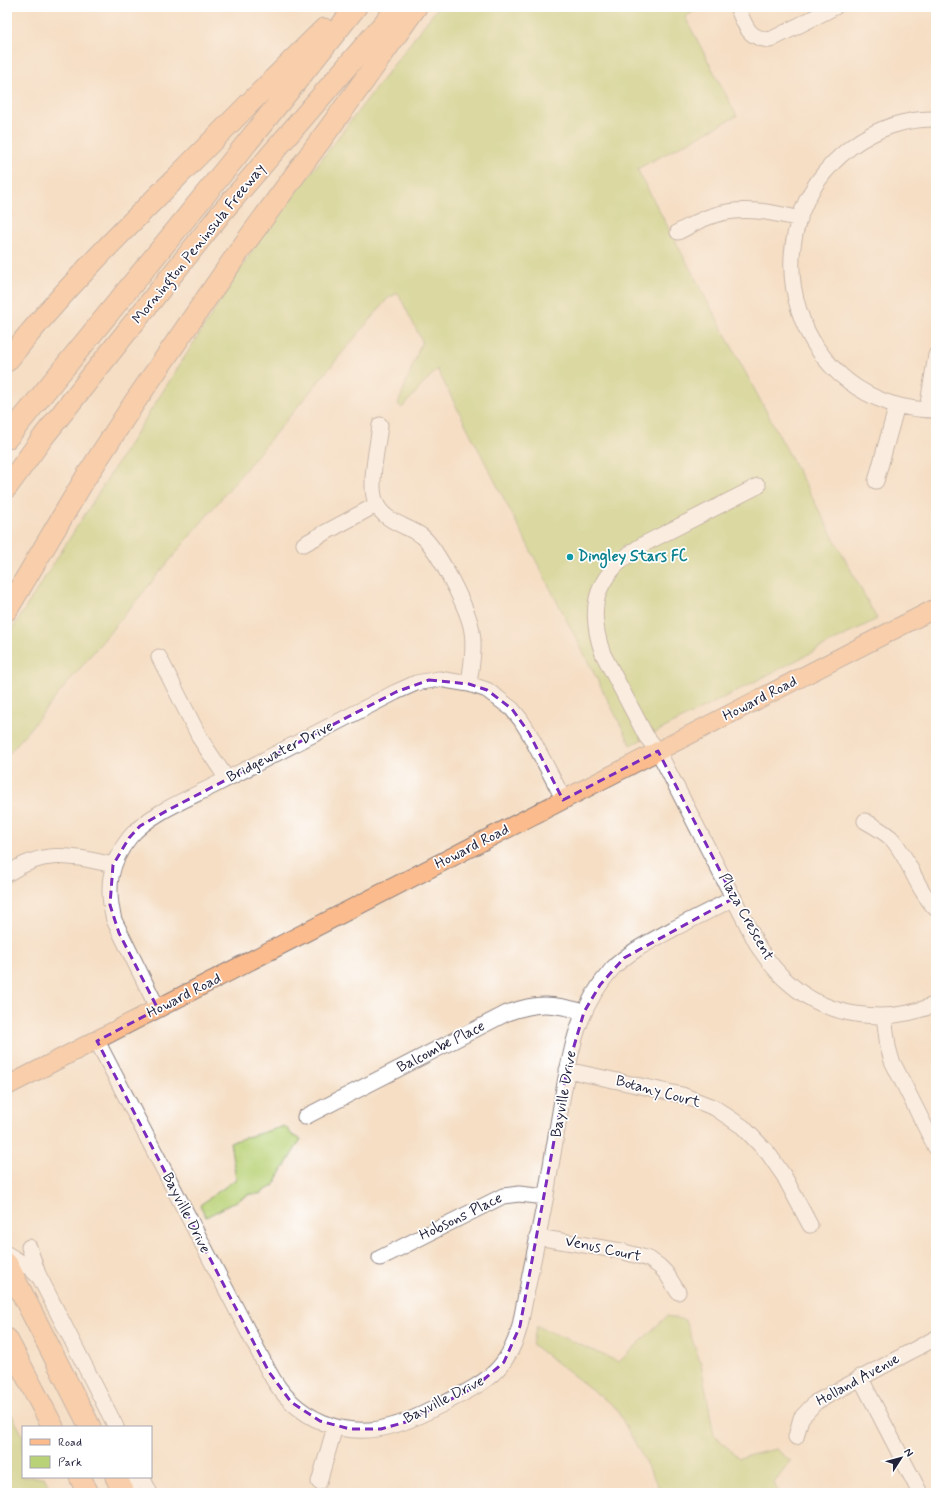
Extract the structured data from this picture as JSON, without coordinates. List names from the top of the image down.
{
  "streets": {
    "highway": ["Mornington Peninsula Freeway"],
    "main road": ["Howard Road"],
    "street": [
      "Bridgewater Drive",
      "Plaza Crescent",
      "Balcombe Place",
      "Botany Court",
      "Bayville Drive",
      "Hobsons Place",
      "Venus Court",
      "Holland Avenue"
    ]
  },
  "crossings": [
    ["Howard Road", "Bridgewater Drive"],
    ["Howard Road", "Plaza Crescent"],
    ["Howard Road", "Bayville Drive"],
    ["Plaza Crescent", "Bayville Drive"],
    ["Balcombe Place", "Bayville Drive"],
    ["Botany Court", "Bayville Drive"],
    ["Bayville Drive", "Hobsons Place"],
    ["Bayville Drive", "Venus Court"]
  ],
  "places": ["Dingley Stars FC"],
  "legend": ["Road", "Park"],
  "north": "top right"
}
